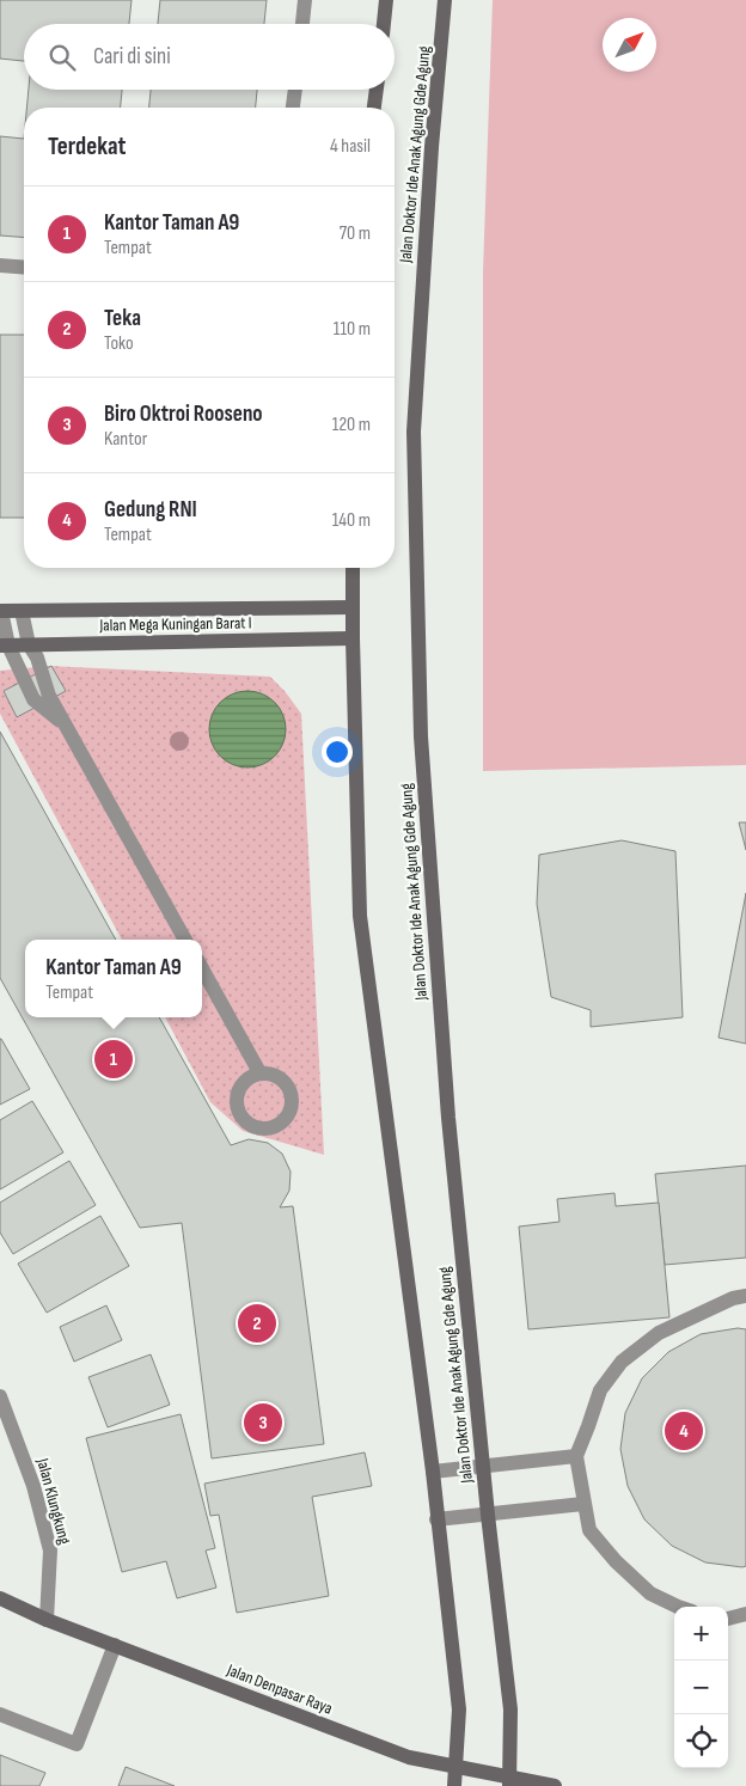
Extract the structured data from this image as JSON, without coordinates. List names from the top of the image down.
{
  "streets": {
    "main road": ["Jalan Doktor Ide Anak Agung Gde Agung", "Jalan Mega Kuningan Barat I", "Jalan Denpasar Raya"],
    "street": ["Jalan Klungkung"]
  },
  "crossings": [
    ["Jalan Doktor Ide Anak Agung Gde Agung", "Jalan Mega Kuningan Barat I"],
    ["Jalan Doktor Ide Anak Agung Gde Agung", "Jalan Denpasar Raya"],
    ["Jalan Klungkung", "Jalan Denpasar Raya"]
  ],
  "north": "top right",
  "page": {
    "search": "Cari di sini",
    "heading": ["Terdekat", "4 hasil"],
    "list": [
      {
        "mark": "1",
        "name": "Kantor Taman A9",
        "note": "Tempat",
        "value": "70 m"
      },
      {
        "mark": "2",
        "name": "Teka",
        "note": "Toko",
        "value": "110 m"
      },
      {
        "mark": "3",
        "name": "Biro Oktroi Rooseno",
        "note": "Kantor",
        "value": "120 m"
      },
      {
        "mark": "4",
        "name": "Gedung RNI",
        "note": "Tempat",
        "value": "140 m"
      }
    ],
    "popup": ["Kantor Taman A9", "Tempat"],
    "pins": [
      "1",
      "2",
      "3",
      "4"
    ],
    "map_buttons": ["+", "−"]
  }
}
